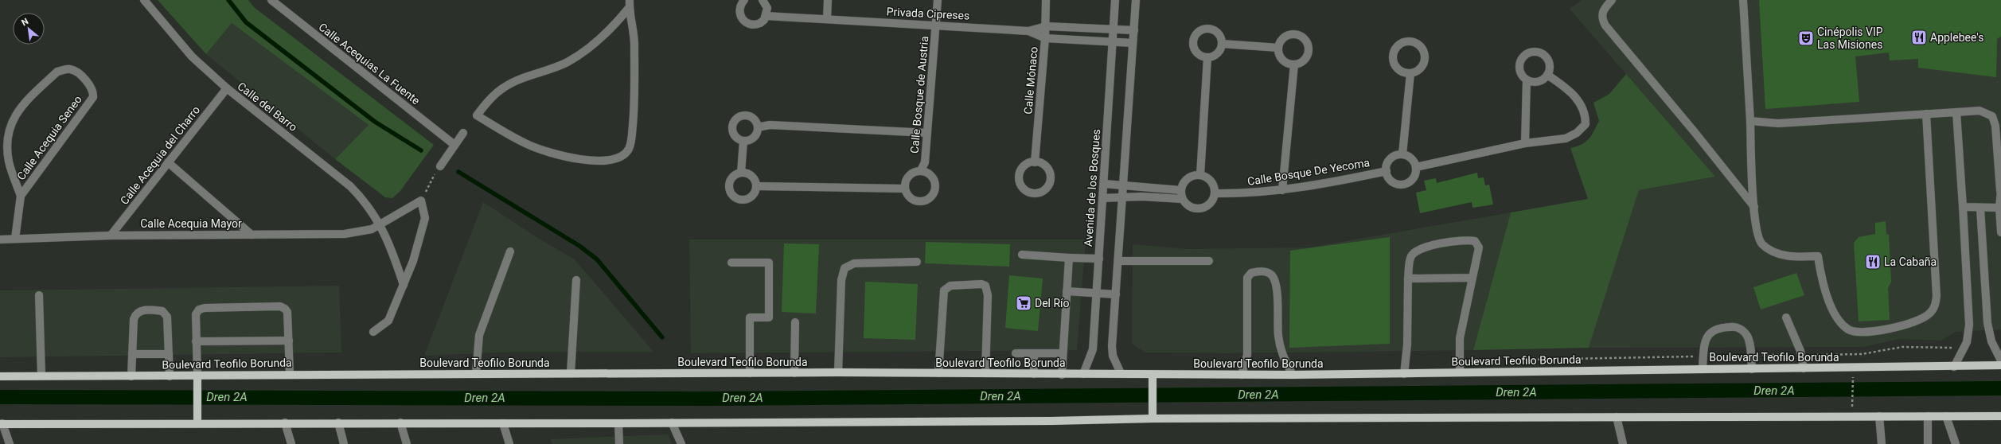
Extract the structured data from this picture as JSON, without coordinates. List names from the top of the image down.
{
  "streets": {
    "main road": ["Boulevard Teofilo Borunda"],
    "street": [
      "Privada Cipreses",
      "Calle Acequias La Fuente",
      "Calle Mónaco",
      "Calle Bosque de Austria",
      "Calle del Barro",
      "Calle Acequia Seneo",
      "Calle Acequia del Charro",
      "Calle Bosque De Yecoma",
      "Avenida de los Bosques",
      "Calle Acequia Mayor"
    ]
  },
  "crossings": [
    ["Privada Cipreses", "Calle Mónaco"],
    ["Privada Cipreses", "Calle Bosque de Austria"],
    ["Privada Cipreses", "Avenida de los Bosques"],
    ["Calle del Barro", "Calle Acequia del Charro"],
    ["Calle del Barro", "Calle Acequia Mayor"],
    ["Calle Acequia Seneo", "Calle Acequia Mayor"],
    ["Calle Acequia del Charro", "Calle Acequia Mayor"],
    ["Avenida de los Bosques", "Boulevard Teofilo Borunda"]
  ],
  "water": ["Dren 2A"],
  "places": {
    "restaurant": ["Applebee's", "La Cabaña"],
    "theatre": ["Cinépolis VIP Las Misiones"],
    "supermarket": ["Del Río"]
  },
  "north": "top left"
}
